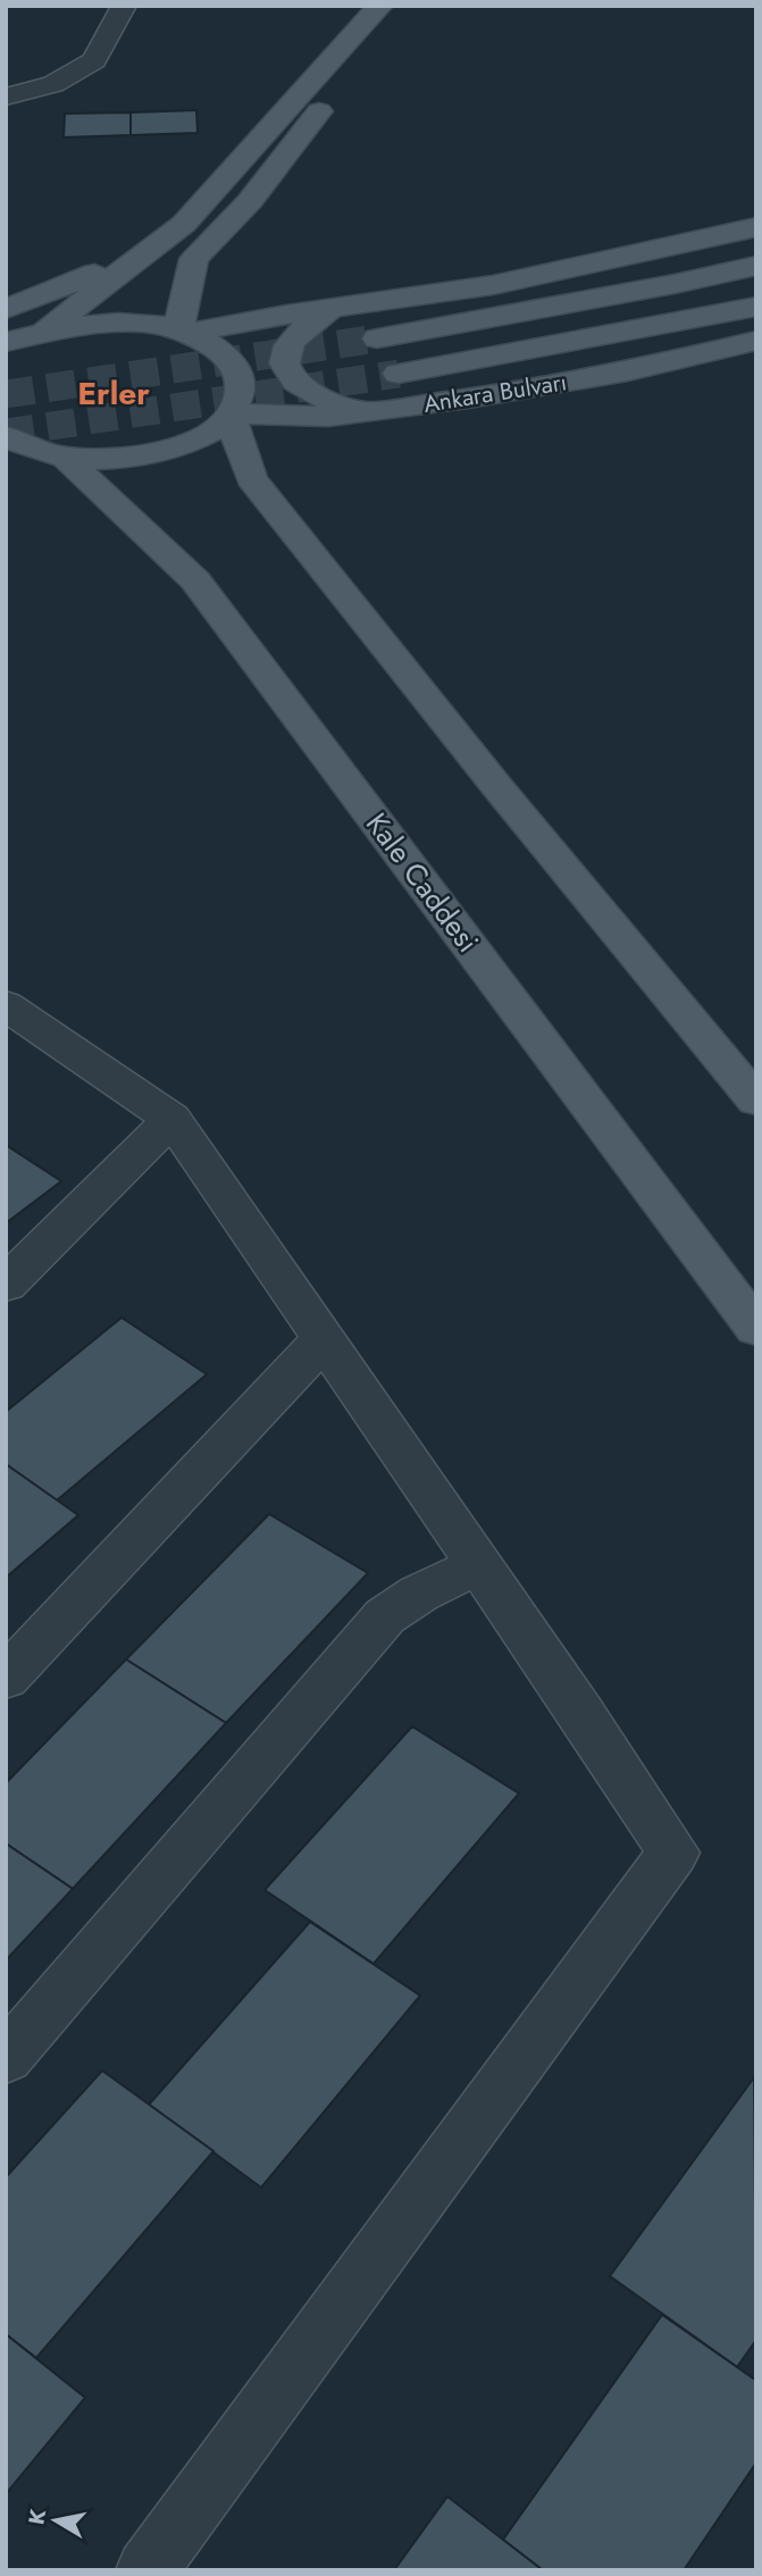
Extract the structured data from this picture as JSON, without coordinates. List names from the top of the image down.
{
  "streets": {
    "main road": ["Ankara Bulvarı", "Kale Caddesi"]
  },
  "districts": ["Erler"],
  "north": "left"
}
